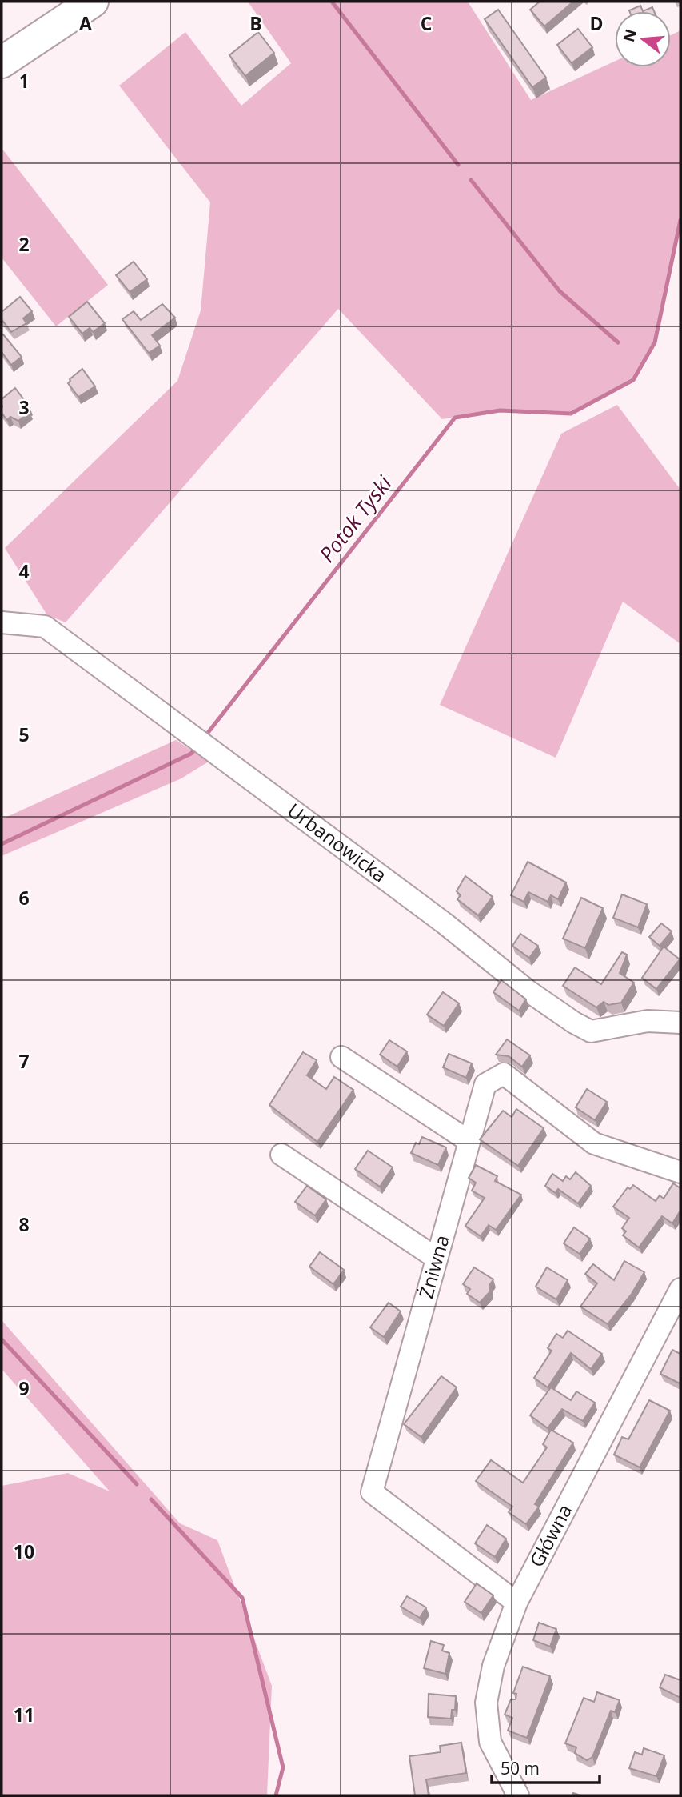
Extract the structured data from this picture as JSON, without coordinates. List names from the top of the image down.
{
  "streets": {
    "street": ["Urbanowicka", "Żniwna", "Główna"]
  },
  "crossings": [
    ["Żniwna", "Główna"]
  ],
  "water": ["Potok Tyski"],
  "scale_bar": "50 m",
  "north": "left",
  "grid": {
    "columns": [
      "A",
      "B",
      "C",
      "D"
    ],
    "rows": [
      "1",
      "2",
      "3",
      "4",
      "5",
      "6",
      "7",
      "8",
      "9",
      "10",
      "11"
    ]
  }
}
